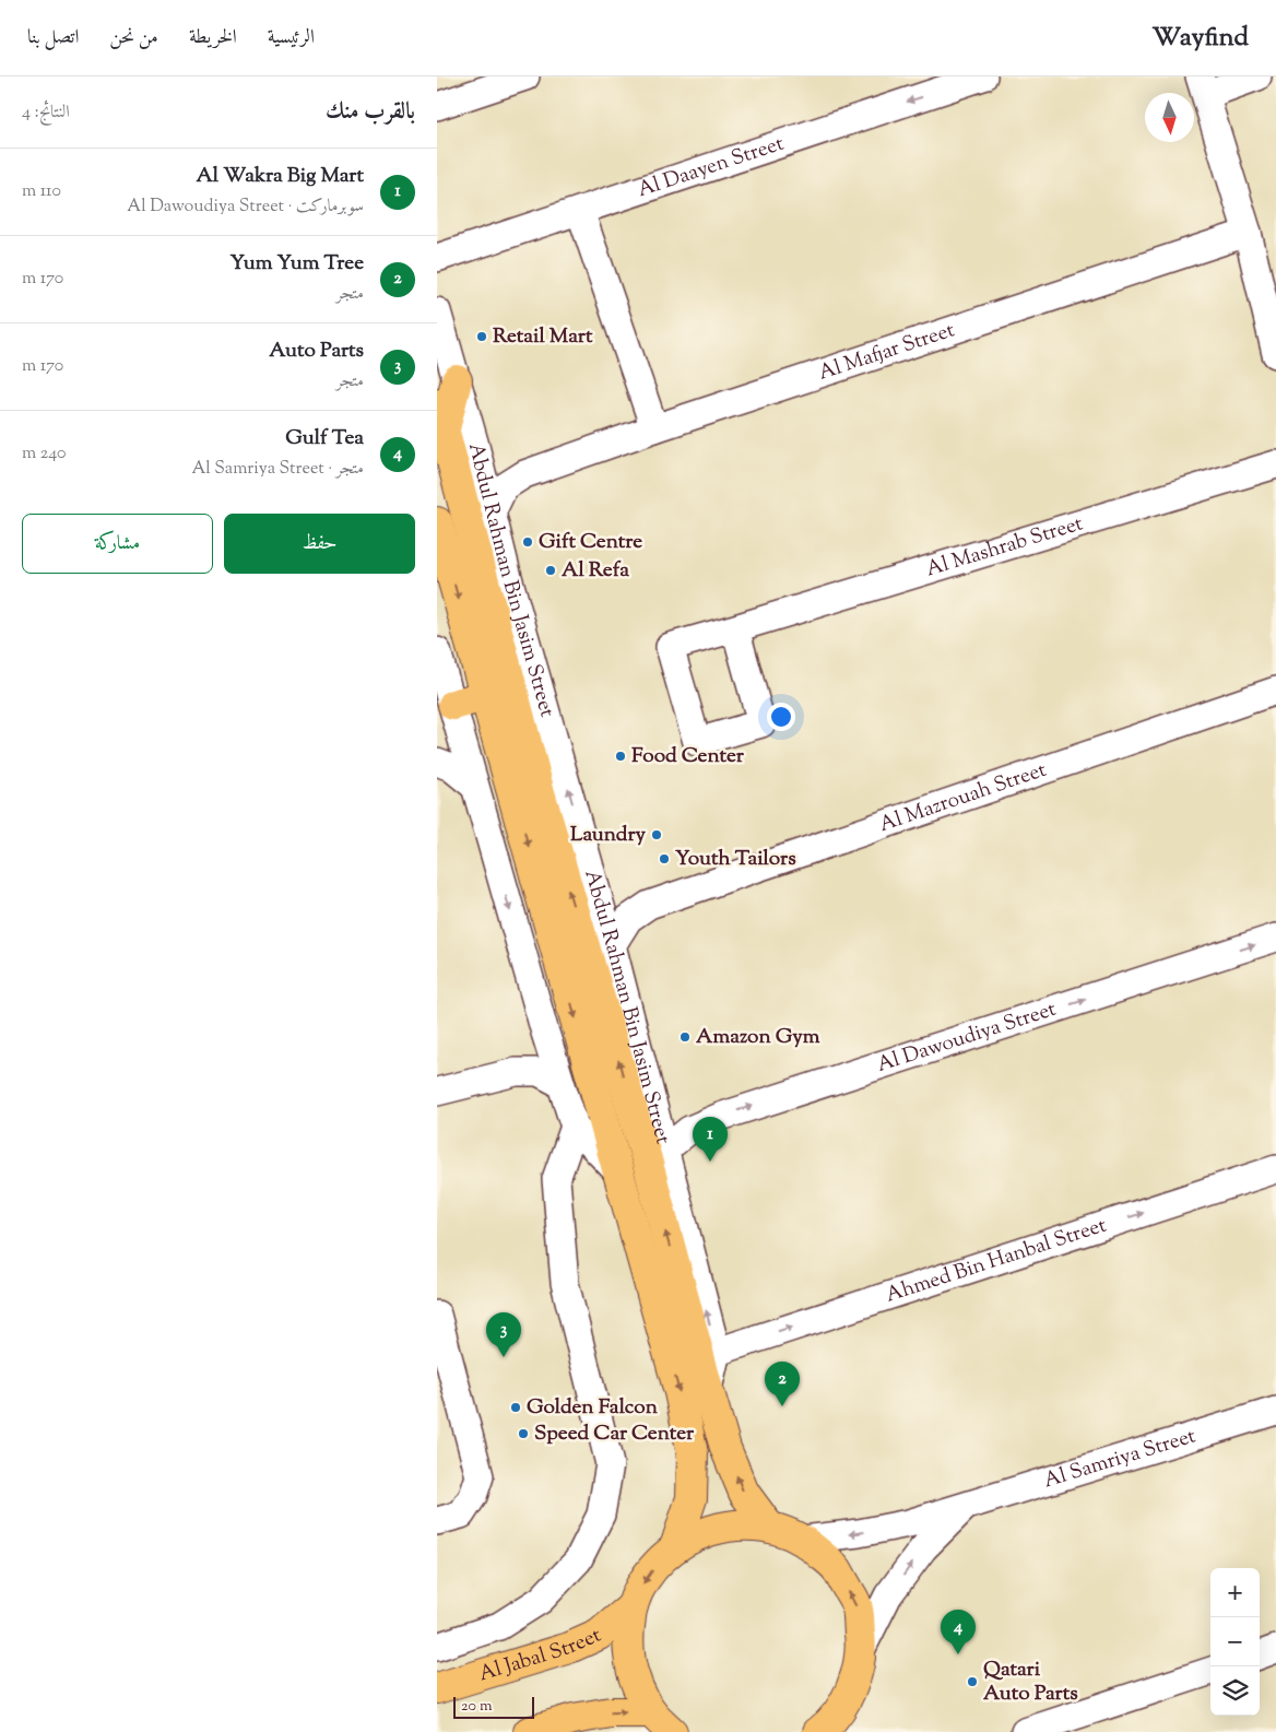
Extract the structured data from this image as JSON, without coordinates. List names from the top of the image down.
{
  "streets": {
    "main road": ["Abdul Rahman Bin Jasim Street", "Al Jabal Street"],
    "street": [
      "Al Daayen Street",
      "Al Mafjar Street",
      "Al Mashrab Street",
      "Al Mazrouah Street",
      "Al Dawoudiya Street",
      "Ahmed Bin Hanbal Street",
      "Al Samriya Street"
    ]
  },
  "crossings": [
    ["Al Mafjar Street", "Abdul Rahman Bin Jasim Street"],
    ["Abdul Rahman Bin Jasim Street", "Al Mazrouah Street"],
    ["Abdul Rahman Bin Jasim Street", "Al Dawoudiya Street"],
    ["Abdul Rahman Bin Jasim Street", "Ahmed Bin Hanbal Street"]
  ],
  "one_way": ["Al Daayen Street", "Al Dawoudiya Street", "Ahmed Bin Hanbal Street"],
  "places": [
    "Retail Mart",
    "Gift Centre",
    "Al Refa",
    "Food Center",
    "Laundry",
    "Youth Tailors",
    "Amazon Gym",
    "Golden Falcon",
    "Speed Car Center",
    "Qatari Auto Parts"
  ],
  "scale_bar": "20 m",
  "north": "bottom",
  "page": {
    "header": "Wayfind",
    "nav": [
      "الرئيسية",
      "الخريطة",
      "من نحن",
      "اتصل بنا"
    ],
    "heading": ["بالقرب منك", "النتائج: 4"],
    "list": [
      {
        "mark": "1",
        "name": "Al Wakra Big Mart",
        "note": "سوبرماركت · Al Dawoudiya Street",
        "value": "110 m"
      },
      {
        "mark": "2",
        "name": "Yum Yum Tree",
        "note": "متجر",
        "value": "170 m"
      },
      {
        "mark": "3",
        "name": "Auto Parts",
        "note": "متجر",
        "value": "170 m"
      },
      {
        "mark": "4",
        "name": "Gulf Tea",
        "note": "متجر · Al Samriya Street",
        "value": "240 m"
      }
    ],
    "buttons": ["حفظ", "مشاركة"],
    "pins": [
      "1",
      "3",
      "2",
      "4"
    ],
    "map_buttons": ["+", "−"],
    "scale": "20 m"
  }
}
